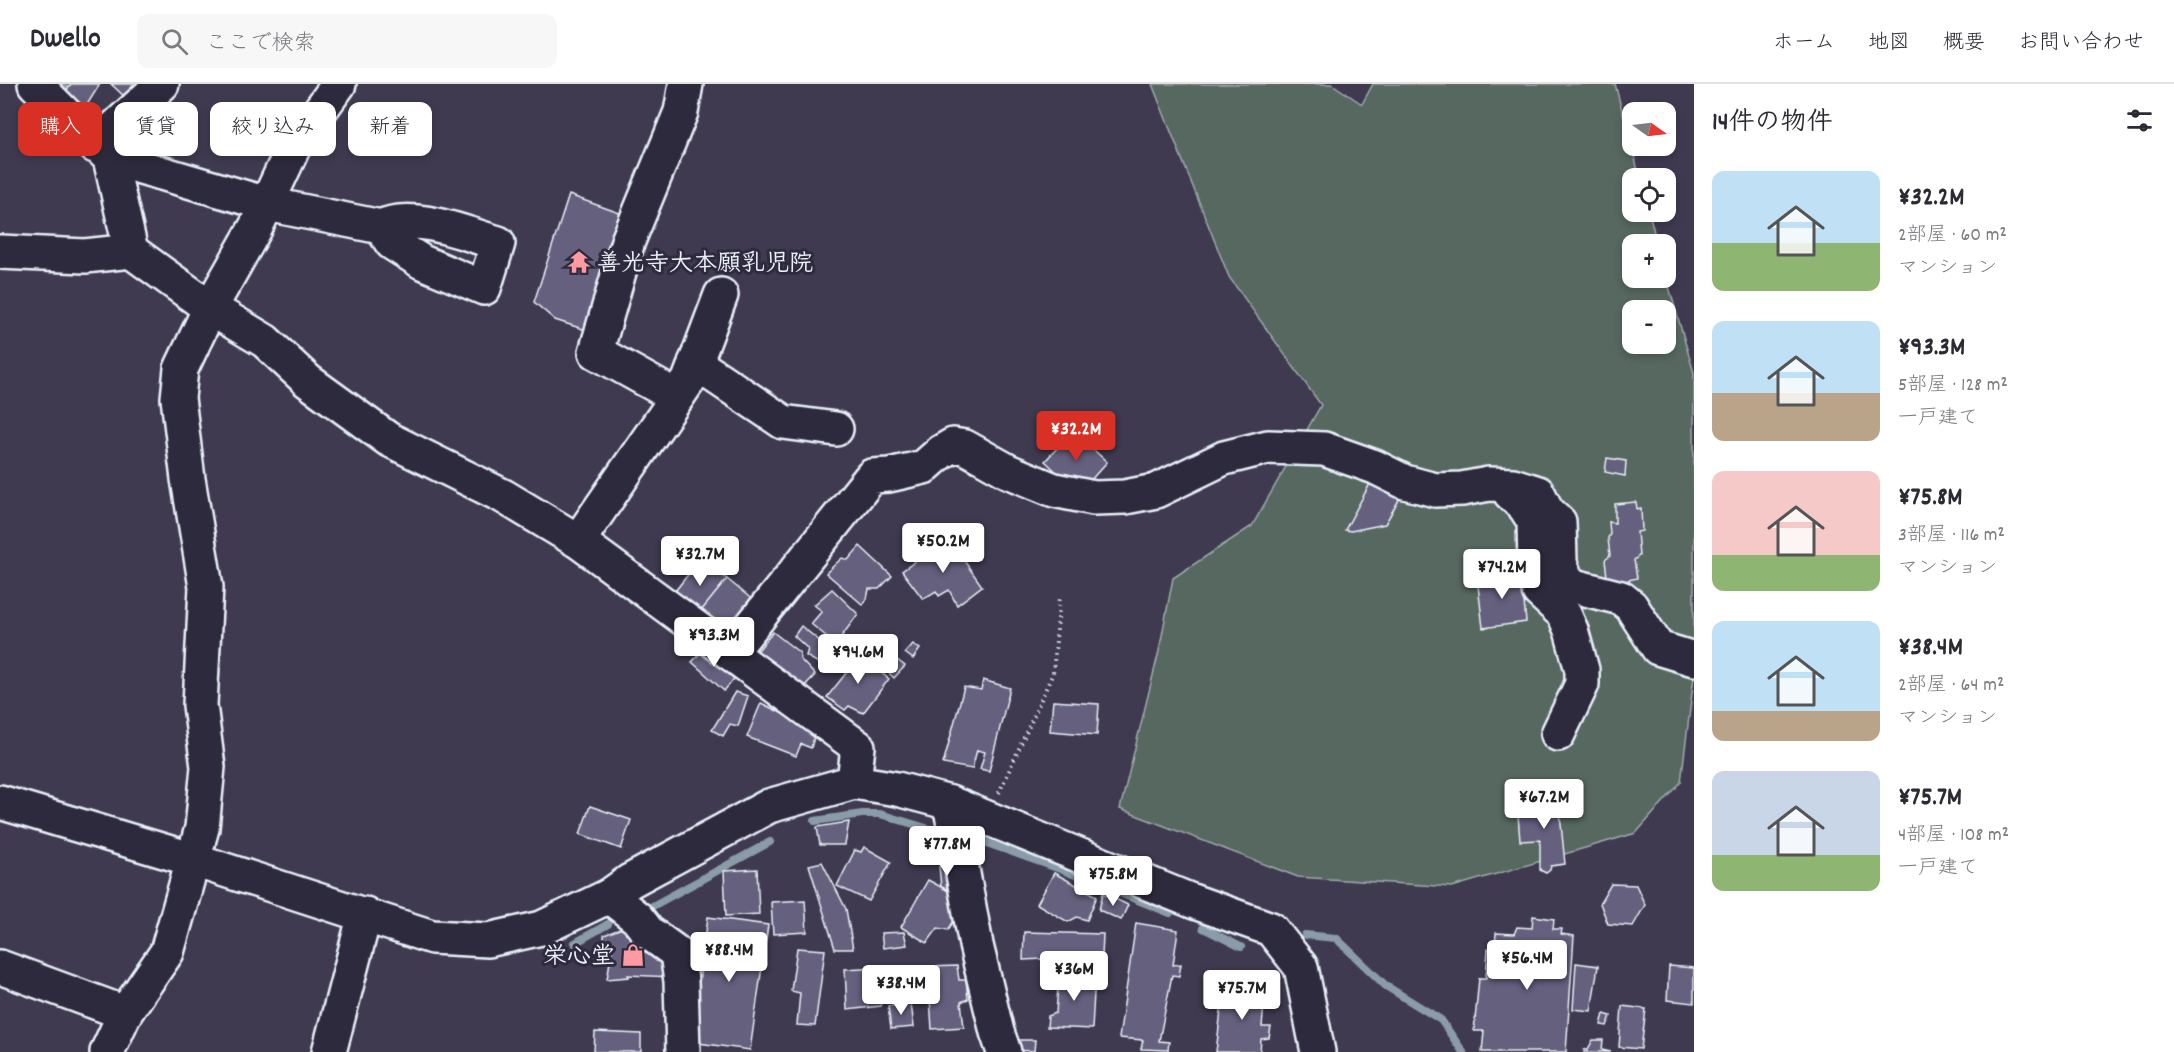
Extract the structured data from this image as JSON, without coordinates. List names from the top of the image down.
{
  "places": {
    "temple": ["善光寺大本願乳児院"],
    "shop": ["栄心堂"]
  },
  "north": "right",
  "page": {
    "header": "Dwello",
    "search": "ここで検索",
    "nav": [
      "ホーム",
      "地図",
      "概要",
      "お問い合わせ"
    ],
    "heading": "14件の物件",
    "map_buttons": ["+", "−"],
    "chip": [
      "購入",
      "賃貸",
      "絞り込み",
      "新着"
    ],
    "list": [
      {
        "name": "¥32.2M",
        "note": "2部屋 · 60 m² · マンション"
      },
      {
        "name": "¥93.3M",
        "note": "5部屋 · 128 m² · 一戸建て"
      },
      {
        "name": "¥75.8M",
        "note": "3部屋 · 116 m² · マンション"
      },
      {
        "name": "¥38.4M",
        "note": "2部屋 · 64 m² · マンション"
      },
      {
        "name": "¥75.7M",
        "note": "4部屋 · 108 m² · 一戸建て"
      }
    ],
    "price": [
      "¥32.2M",
      "¥50.2M",
      "¥32.7M",
      "¥74.2M",
      "¥93.3M",
      "¥94.6M",
      "¥67.2M",
      "¥77.8M",
      "¥75.8M",
      "¥88.4M",
      "¥56.4M",
      "¥36M",
      "¥38.4M",
      "¥75.7M"
    ]
  }
}
